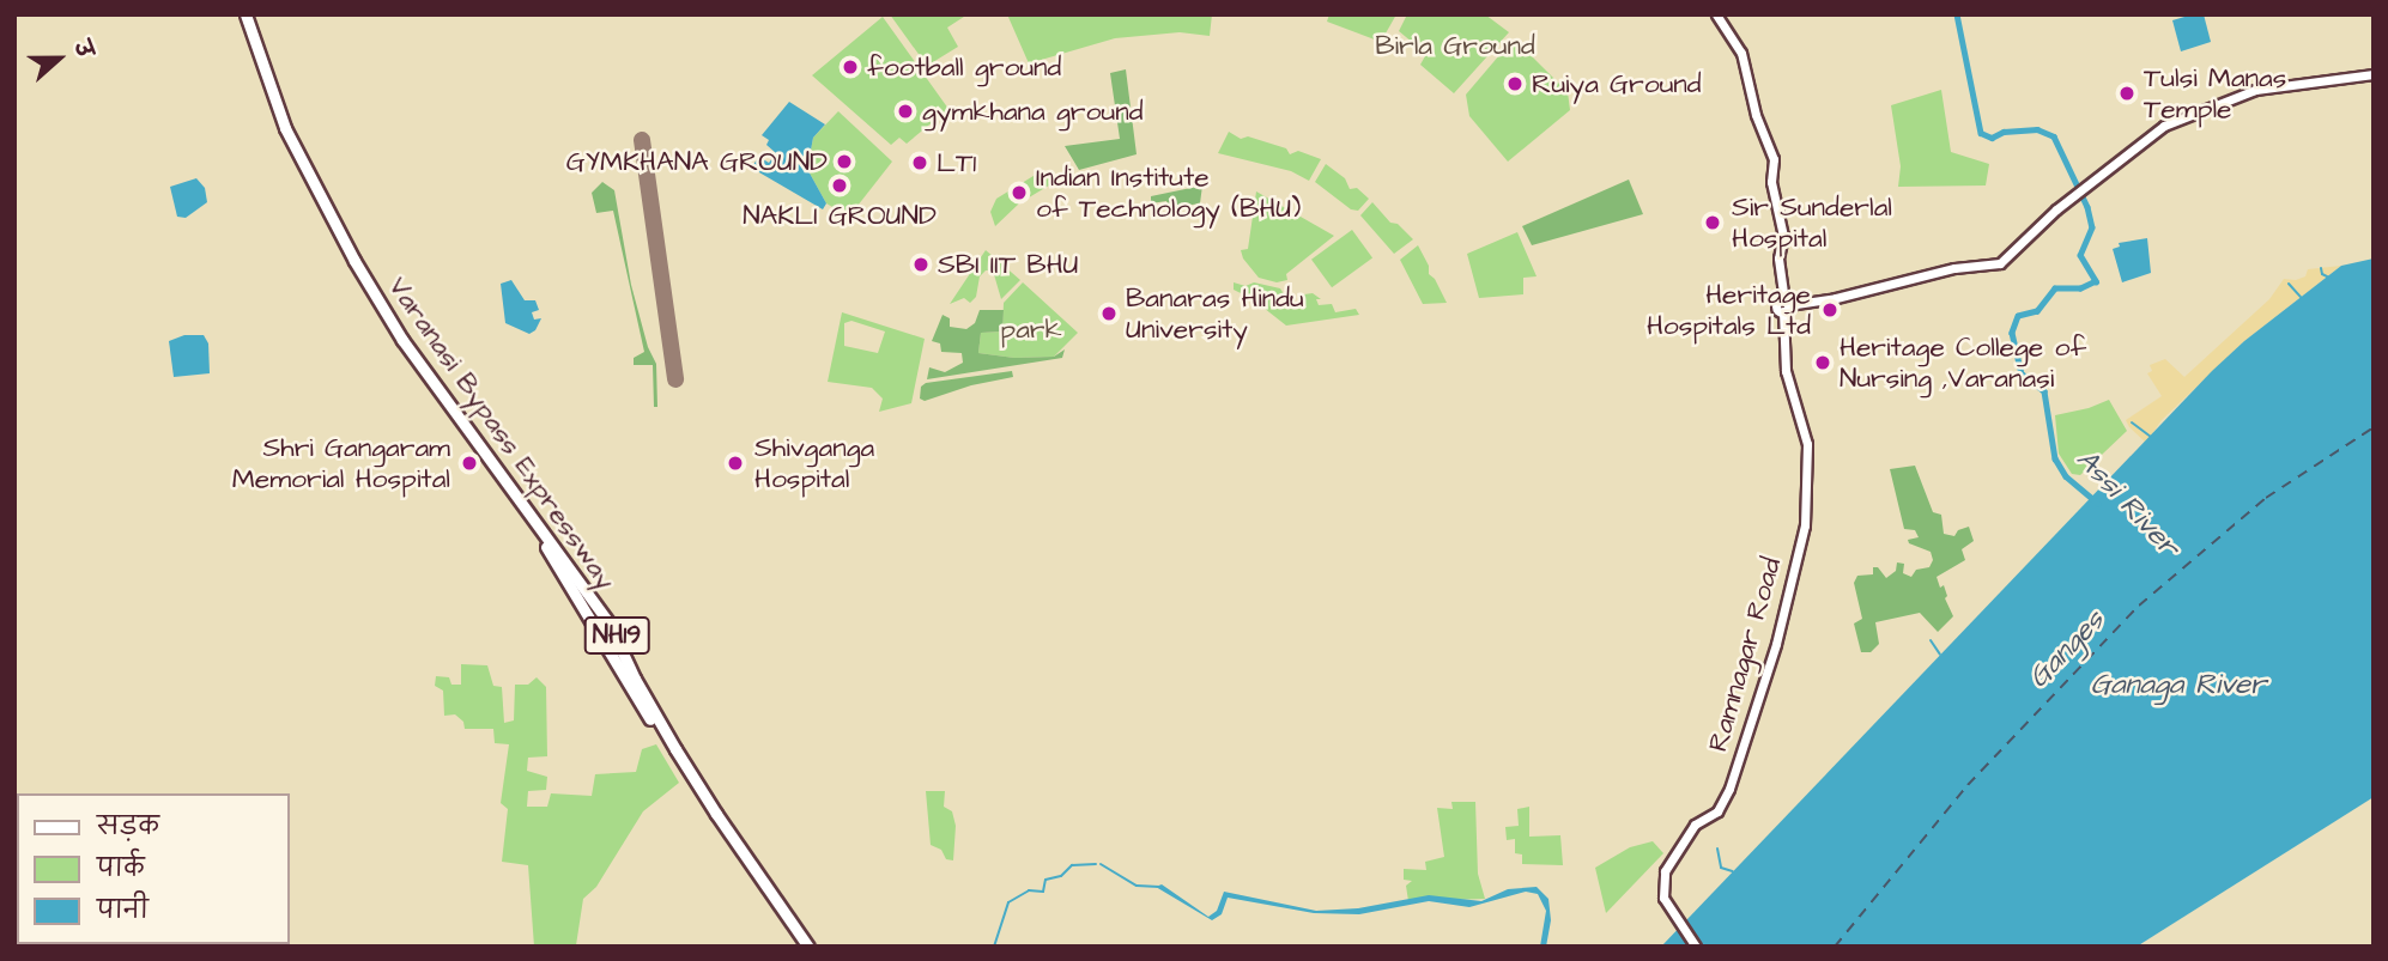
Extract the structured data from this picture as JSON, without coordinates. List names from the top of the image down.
{
  "streets": {
    "highway": ["Varanasi Bypass Expressway", "NH19"],
    "main road": ["Ramnagar Road"]
  },
  "water": ["Assi River", "Ganges", "Ganaga River"],
  "parks": ["Birla Ground", "park"],
  "places": [
    "football ground",
    "Ruiya Ground",
    "Tulsi Manas Temple",
    "gymkhana ground",
    "GYMKHANA GROUND",
    "LT1",
    "NAKLI GROUND",
    "Indian Institute of Technology (BHU)",
    "Sir Sunderlal Hospital",
    "SBI IIT BHU",
    "Heritage Hospitals Ltd",
    "Banaras Hindu University",
    "Heritage College of Nursing ,Varanasi",
    "Shri Gangaram Memorial Hospital",
    "Shivganga Hospital"
  ],
  "legend": ["सड़क", "पार्क", "पानी"],
  "north": "right"
}
